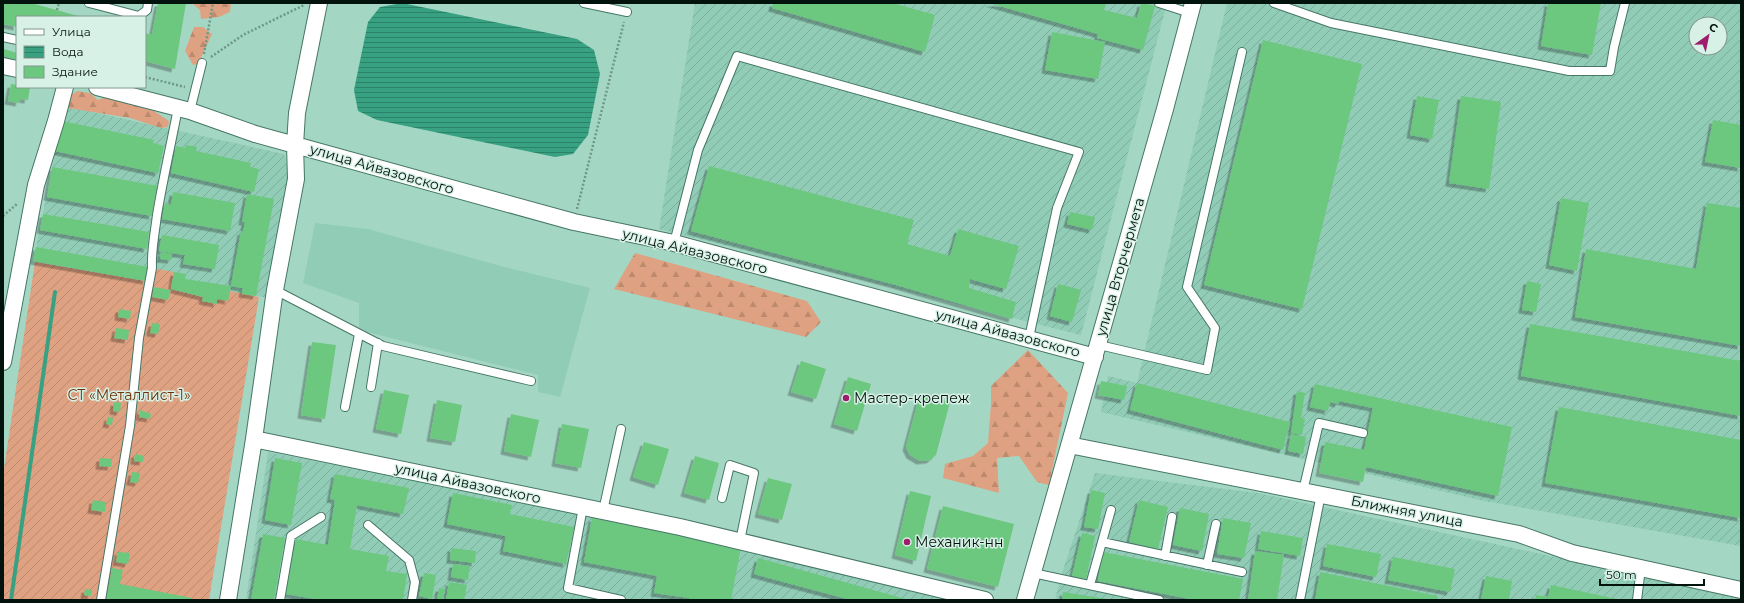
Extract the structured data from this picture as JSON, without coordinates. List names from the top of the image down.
{
  "streets": {
    "street": ["улица Айвазовского", "улица Вторчермета", "Ближняя улица"]
  },
  "crossings": [
    ["улица Айвазовского", "улица Вторчермета"],
    ["улица Вторчермета", "Ближняя улица"]
  ],
  "parks": ["СТ «Металлист-1»"],
  "places": ["Мастер-крепеж", "Механик-нн"],
  "legend": ["Улица", "Вода", "Здание"],
  "scale_bar": "50 m",
  "north": "top right"
}
